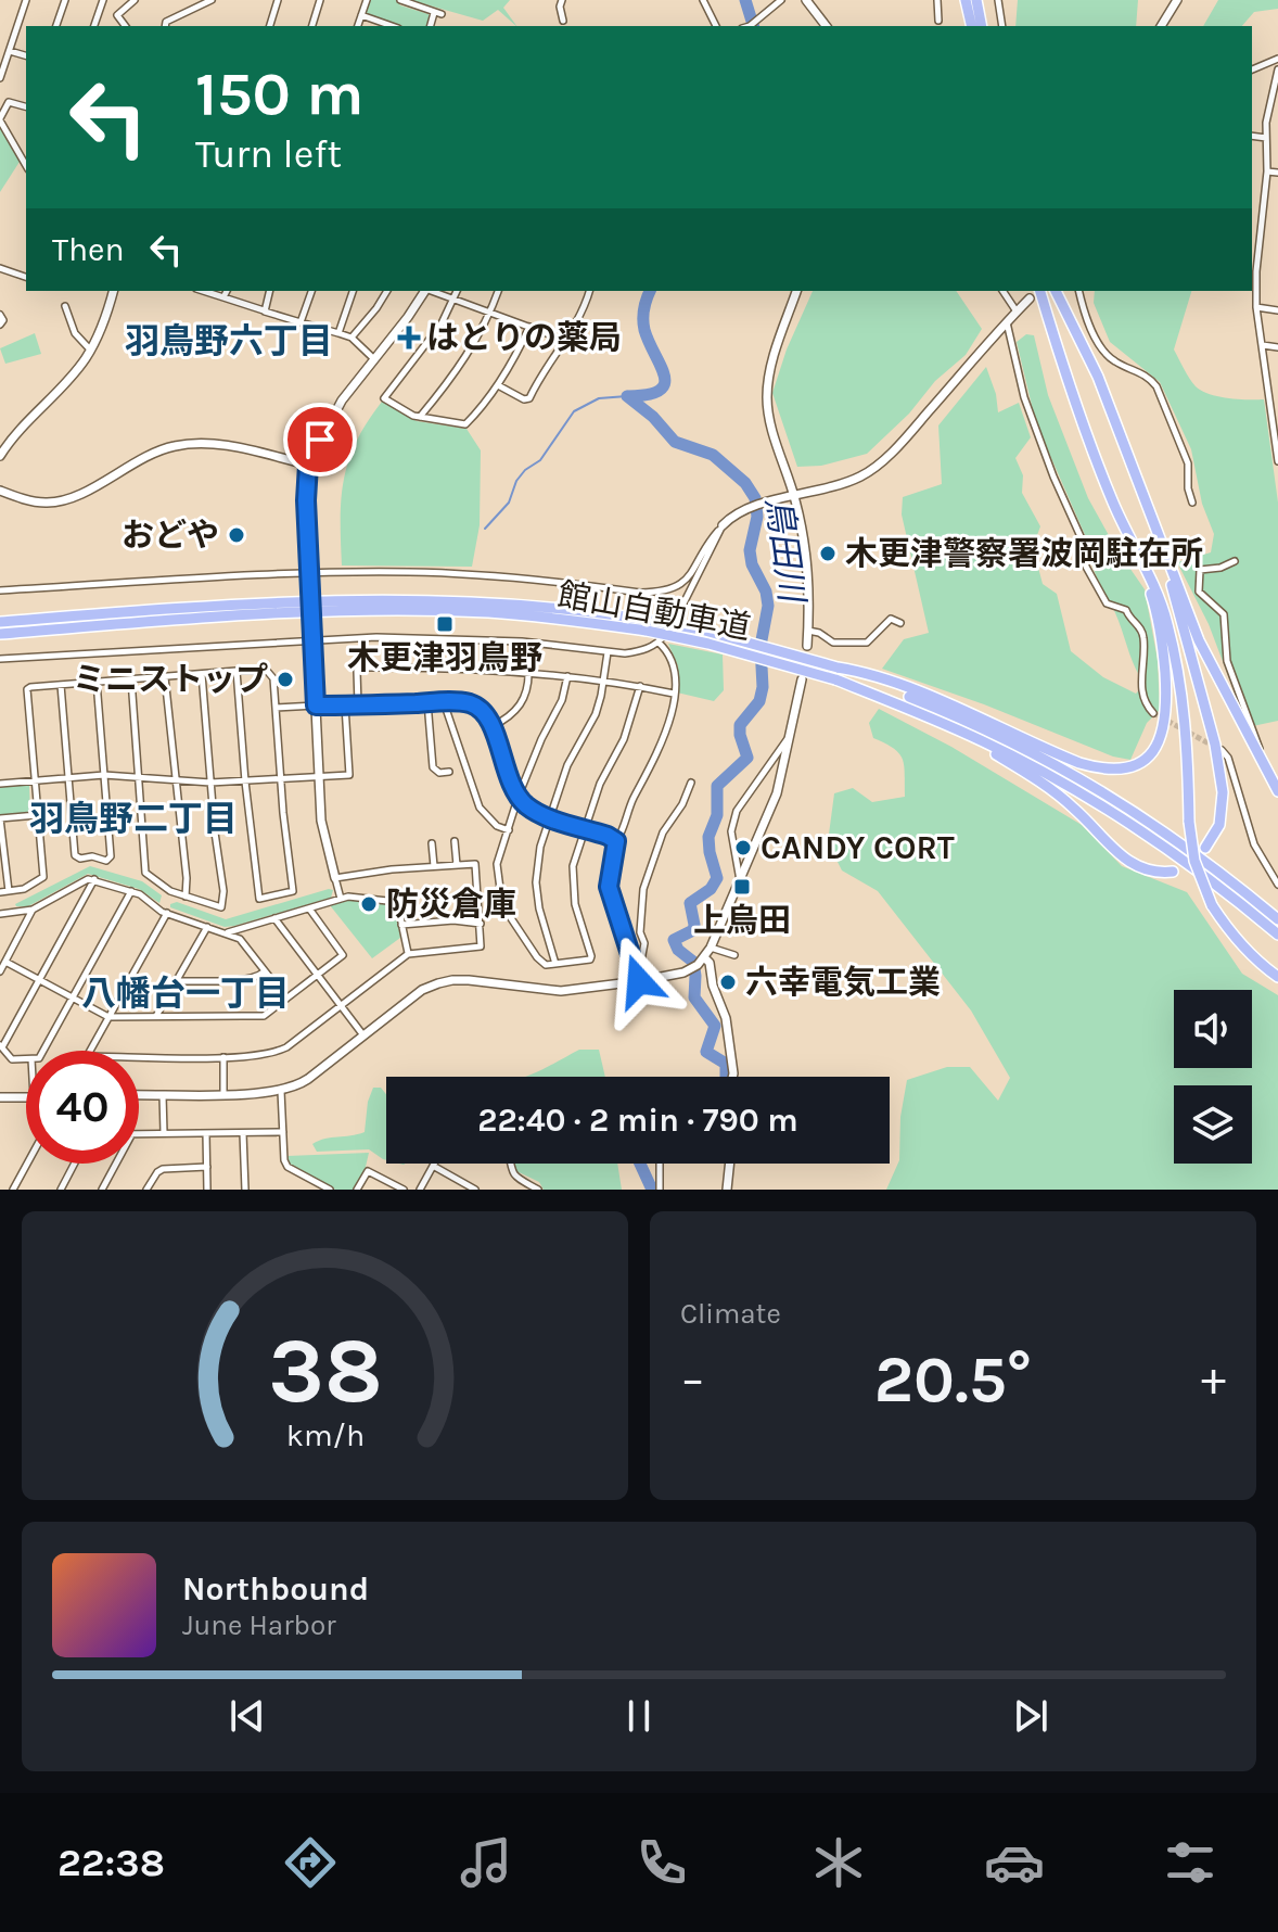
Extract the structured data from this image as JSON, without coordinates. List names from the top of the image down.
{
  "streets": {
    "highway": ["館山自動車道"]
  },
  "districts": ["羽鳥野六丁目", "羽鳥野二丁目", "八幡台一丁目"],
  "water": ["鳥田川"],
  "places": {
    "health": ["はとりの薬局"],
    "other": [
      "おどや",
      "木更津警察署波岡駐在所",
      "ミニストップ",
      "CANDY CORT",
      "防災倉庫",
      "六幸電気工業"
    ],
    "transit": ["木更津羽鳥野", "上烏田"]
  },
  "page": {
    "turn": ["150 m", "Turn left"],
    "then": "Then",
    "limit": "40",
    "trip": "22:40 · 2 min · 790 m",
    "tile": "Climate",
    "heat": ["−", "20.5°", "+"],
    "song": ["Northbound", "June Harbor"],
    "tabs": "22:38",
    "gauge": ["38", "km/h"]
  }
}
